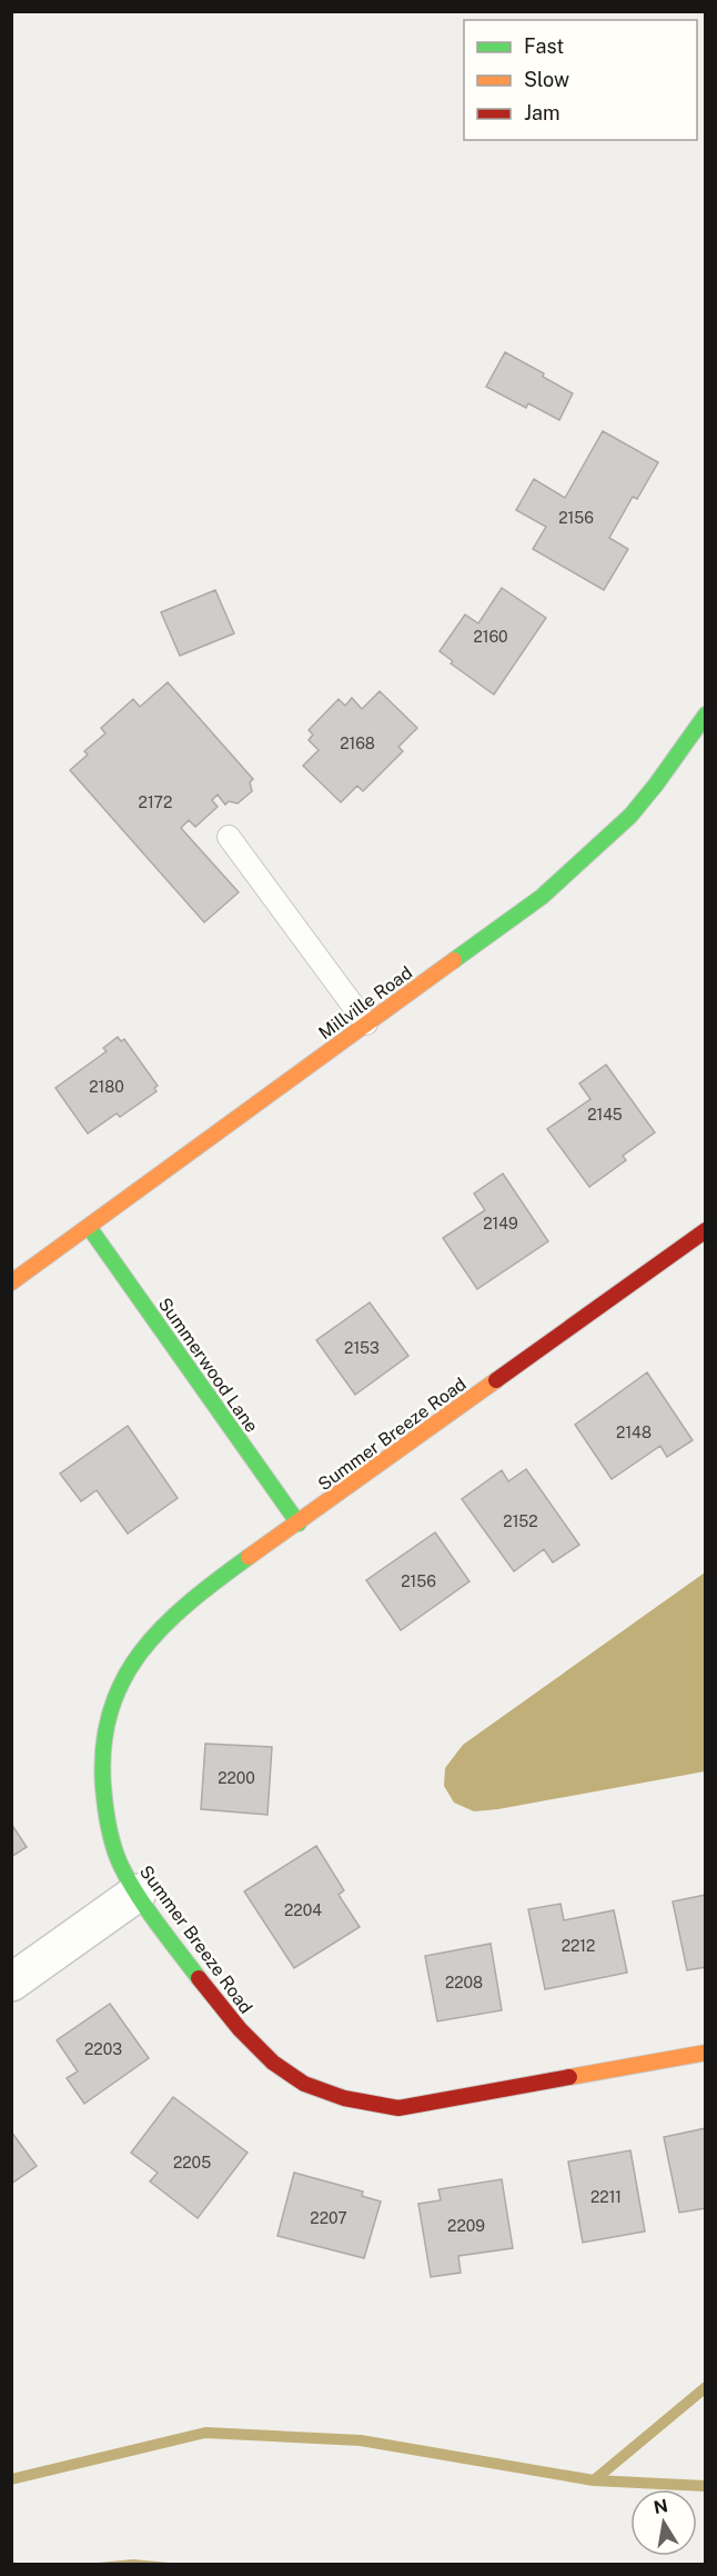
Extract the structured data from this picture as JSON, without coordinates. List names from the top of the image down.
{
  "streets": {
    "street": ["Millville Road", "Summerwood Lane", "Summer Breeze Road"]
  },
  "crossings": [
    ["Millville Road", "Summerwood Lane"],
    ["Summerwood Lane", "Summer Breeze Road"]
  ],
  "house_numbers": [
    "2156",
    "2160",
    "2168",
    "2172",
    "2180",
    "2145",
    "2149",
    "2153",
    "2148",
    "2152",
    "2156",
    "2200",
    "2204",
    "2212",
    "2208",
    "2203",
    "2205",
    "2211",
    "2207",
    "2209"
  ],
  "legend": ["Fast", "Slow", "Jam"],
  "north": "top"
}
